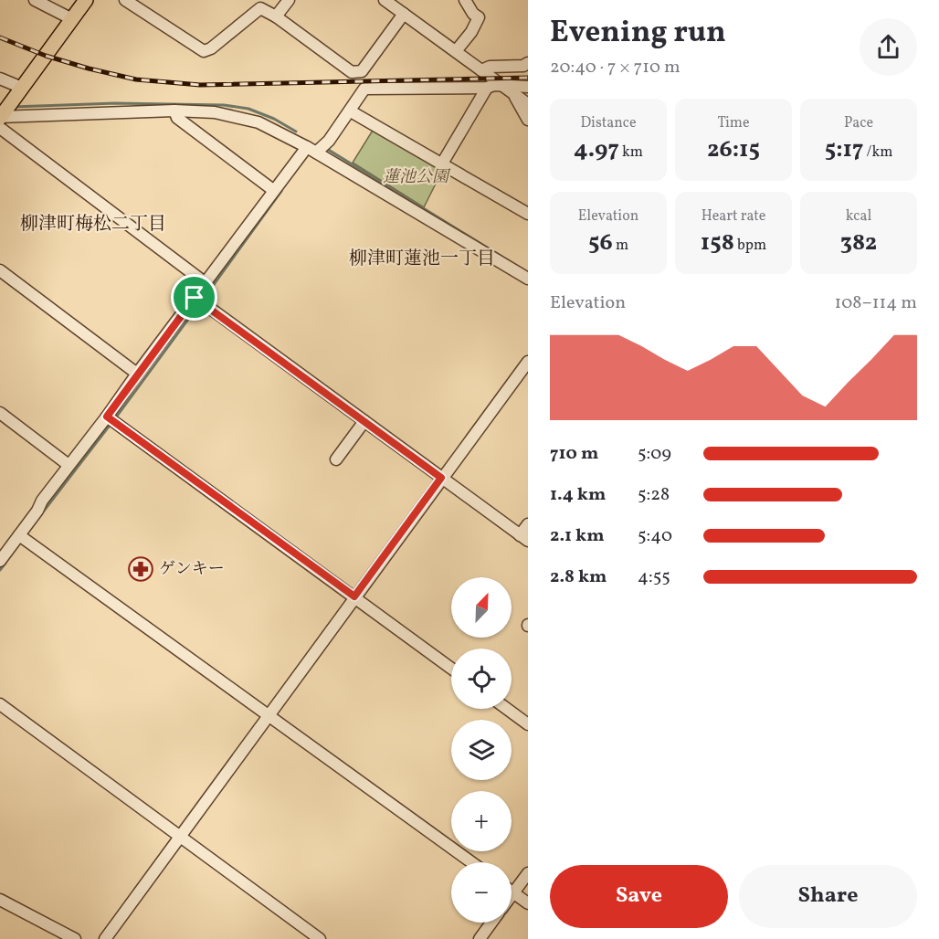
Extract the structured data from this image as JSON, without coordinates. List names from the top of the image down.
{
  "districts": ["柳津町梅松二丁目", "柳津町蓮池一丁目"],
  "parks": ["蓮池公園"],
  "places": {
    "pharmacy": ["ゲンキー"]
  },
  "north": "top right",
  "page": {
    "heading": ["Evening run", "20:40 · 7 × 710 m"],
    "stats": [
      ["Distance", "4.97 km"],
      ["Time", "26:15"],
      ["Pace", "5:17 /km"],
      ["Elevation", "56 m"],
      ["Heart rate", "158 bpm"],
      ["kcal", "382"]
    ],
    "chart": ["Elevation", "108–114 m"],
    "list": [
      {
        "name": "710 m",
        "note": "5:09"
      },
      {
        "name": "1.4 km",
        "note": "5:28"
      },
      {
        "name": "2.1 km",
        "note": "5:40"
      },
      {
        "name": "2.8 km",
        "note": "4:55"
      }
    ],
    "map_buttons": ["+", "−"],
    "buttons": ["Save", "Share"]
  }
}
